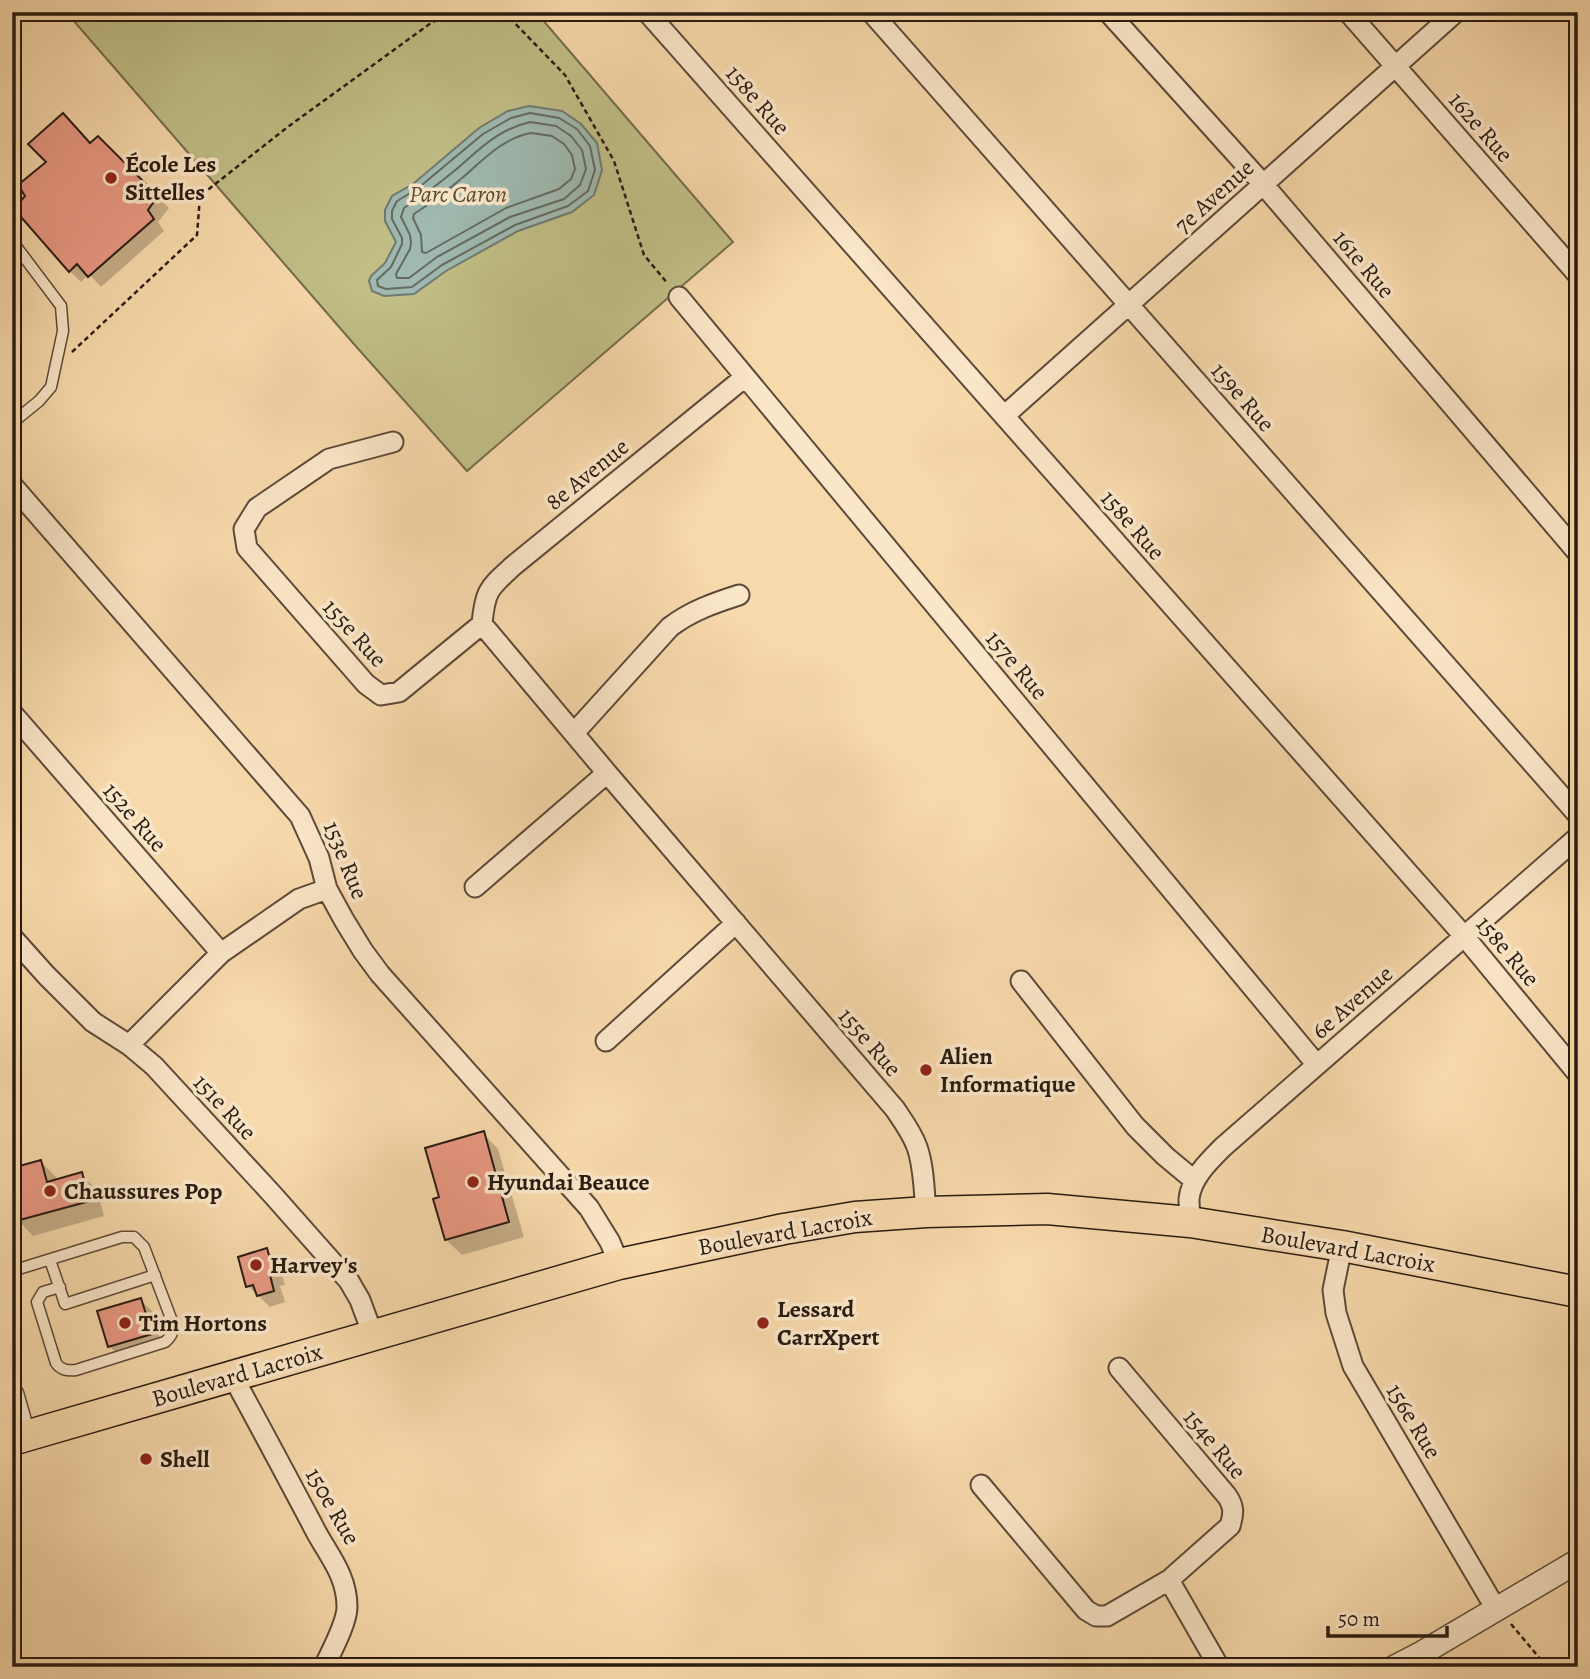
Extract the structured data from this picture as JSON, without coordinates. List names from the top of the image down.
{
  "streets": {
    "main road": ["Boulevard Lacroix"],
    "street": [
      "158e Rue",
      "162e Rue",
      "7e Avenue",
      "161e Rue",
      "159e Rue",
      "8e Avenue",
      "155e Rue",
      "157e Rue",
      "152e Rue",
      "153e Rue",
      "6e Avenue",
      "151e Rue",
      "156e Rue",
      "154e Rue",
      "150e Rue"
    ]
  },
  "crossings": [
    ["158e Rue", "7e Avenue"],
    ["158e Rue", "6e Avenue"],
    ["162e Rue", "7e Avenue"],
    ["7e Avenue", "161e Rue"],
    ["7e Avenue", "159e Rue"],
    ["8e Avenue", "155e Rue"],
    ["8e Avenue", "157e Rue"],
    ["155e Rue", "Boulevard Lacroix"],
    ["157e Rue", "6e Avenue"],
    ["153e Rue", "Boulevard Lacroix"],
    ["6e Avenue", "Boulevard Lacroix"],
    ["151e Rue", "Boulevard Lacroix"],
    ["Boulevard Lacroix", "156e Rue"],
    ["Boulevard Lacroix", "150e Rue"]
  ],
  "parks": ["Parc Caron"],
  "places": [
    "École Les Sittelles",
    "Alien Informatique",
    "Hyundai Beauce",
    "Chaussures Pop",
    "Harvey's",
    "Tim Hortons",
    "Lessard CarrXpert",
    "Shell"
  ],
  "scale_bar": "50 m"
}
